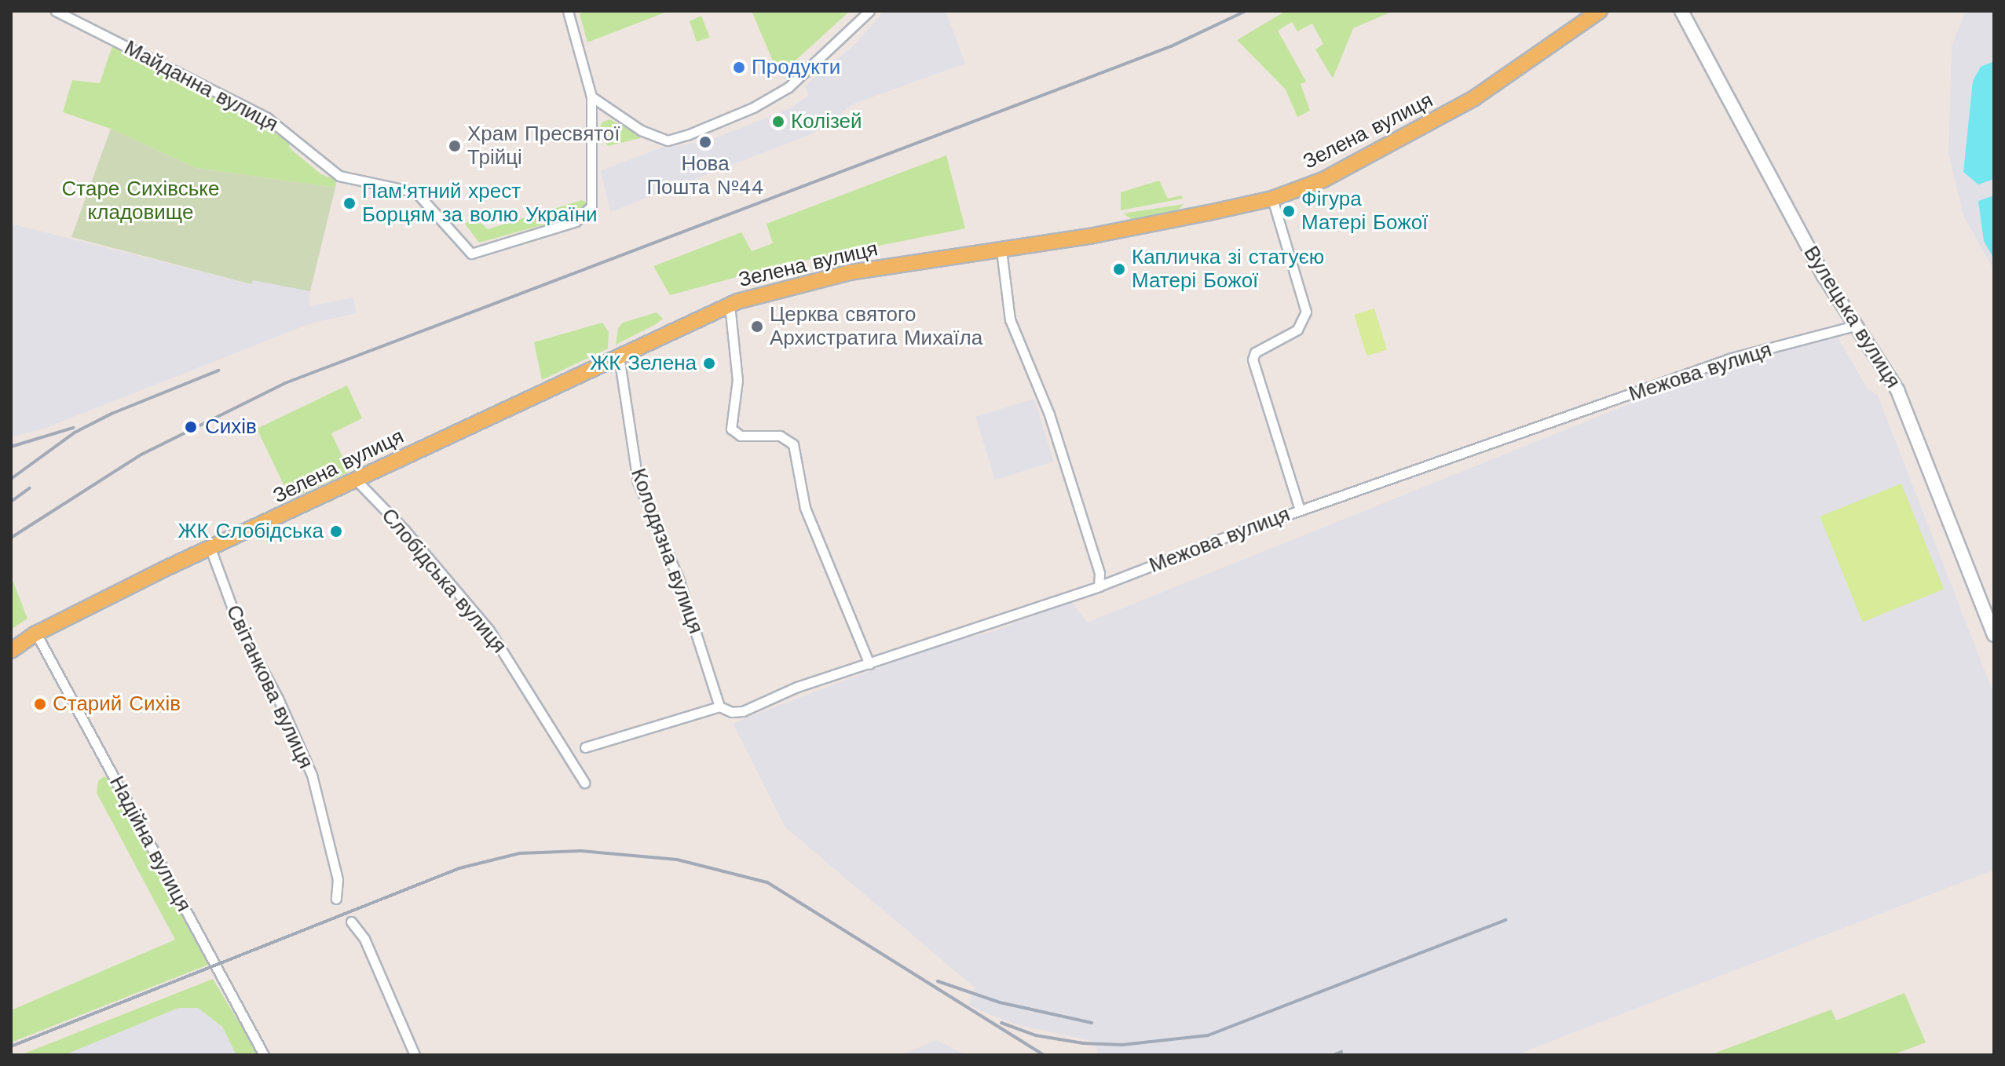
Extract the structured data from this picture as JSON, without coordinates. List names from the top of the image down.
{
  "streets": {
    "main road": ["Зелена вулиця"],
    "street": [
      "Майданна вулиця",
      "Вулецька вулиця",
      "Межова вулиця",
      "Колодязна вулиця",
      "Слобідська вулиця",
      "Світанкова вулиця",
      "Надійна вулиця"
    ]
  },
  "crossings": [
    ["Зелена вулиця", "Колодязна вулиця"],
    ["Зелена вулиця", "Слобідська вулиця"],
    ["Зелена вулиця", "Світанкова вулиця"],
    ["Зелена вулиця", "Надійна вулиця"],
    ["Вулецька вулиця", "Межова вулиця"],
    ["Межова вулиця", "Колодязна вулиця"]
  ],
  "parks": ["Старе Сихівське кладовище"],
  "places": [
    "Продукти",
    "Колізей",
    "Нова Пошта №44",
    "Храм Пресвятої Трійці",
    "Пам'ятний хрест Борцям за волю України",
    "Фігура Матері Божої",
    "Капличка зі статуєю Матері Божої",
    "Церква святого Архистратига Михаїла",
    "ЖК Зелена",
    "Сихів",
    "ЖК Слобідська",
    "Старий Сихів"
  ]
}
